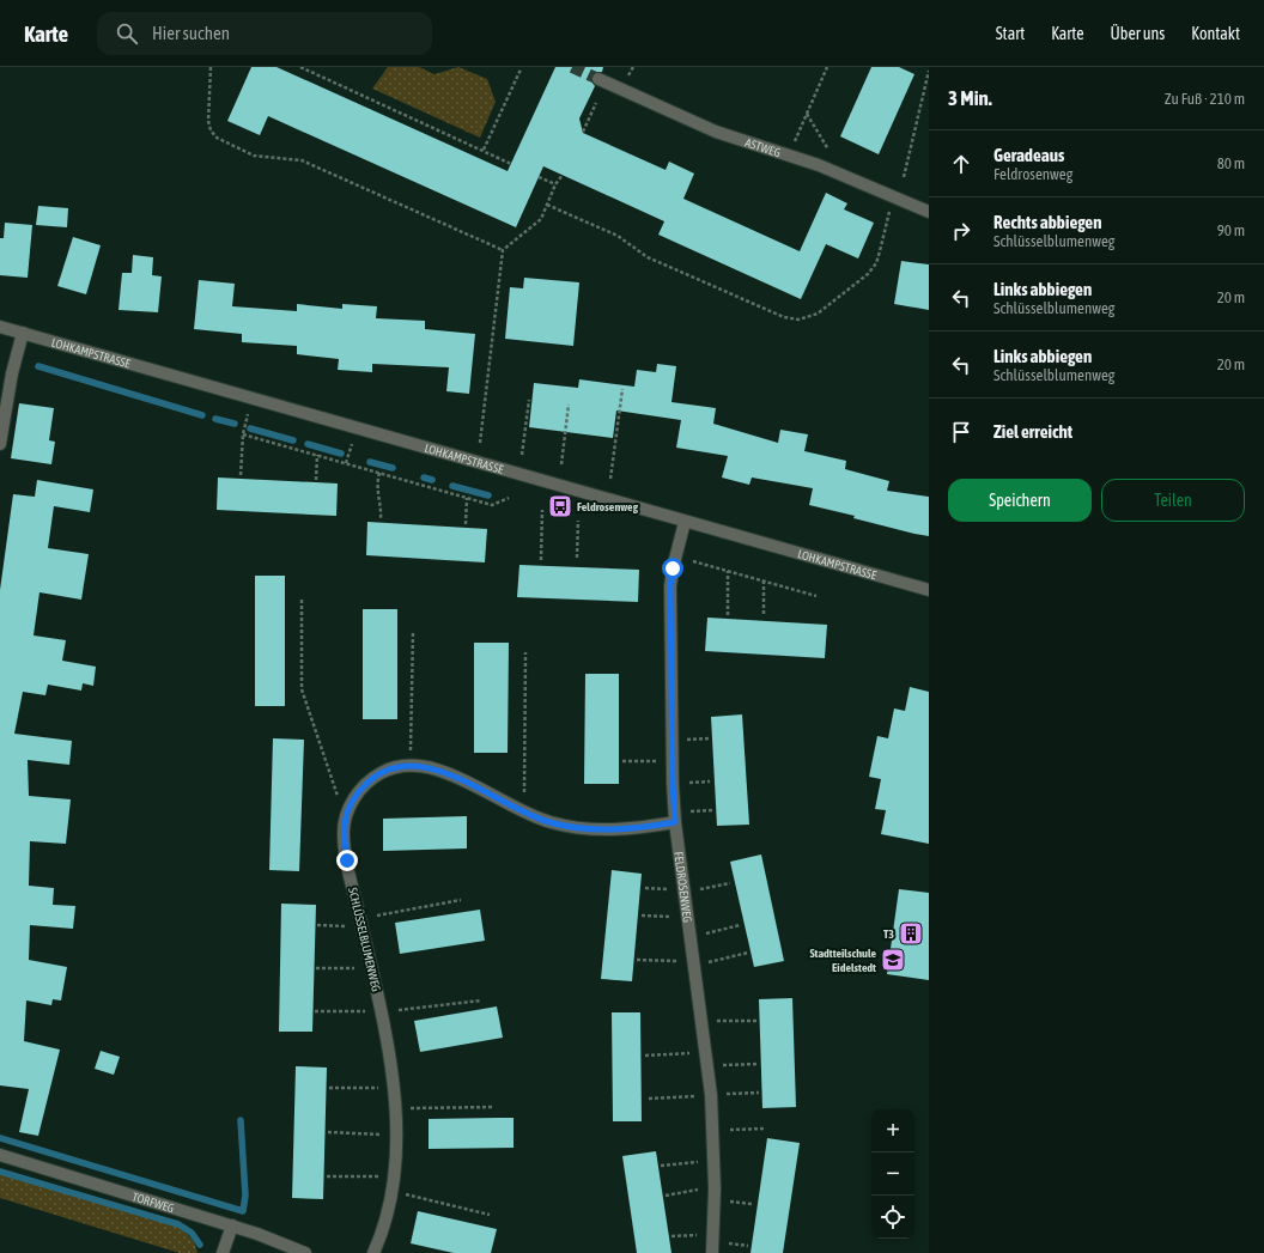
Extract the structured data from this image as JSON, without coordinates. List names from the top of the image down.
{
  "streets": {
    "street": [
      "ASTWEG",
      "LOHKAMPSTRASSE",
      "FELDROSENWEG",
      "SCHLÜSSELBLUMENWEG",
      "TORFWEG"
    ]
  },
  "crossings": [
    ["LOHKAMPSTRASSE", "FELDROSENWEG"],
    ["FELDROSENWEG", "SCHLÜSSELBLUMENWEG"]
  ],
  "places": {
    "bus stop": ["Feldrosenweg"],
    "building": ["T3"],
    "school or university": ["Stadtteilschule Eidelstedt"]
  },
  "page": {
    "header": "Karte",
    "search": "Hier suchen",
    "nav": [
      "Start",
      "Karte",
      "Über uns",
      "Kontakt"
    ],
    "heading": ["3 Min.", "Zu Fuß · 210 m"],
    "list": [
      ["Geradeaus", "Feldrosenweg", "80 m"],
      ["Rechts abbiegen", "Schlüsselblumenweg", "90 m"],
      ["Links abbiegen", "Schlüsselblumenweg", "20 m"],
      ["Links abbiegen", "Schlüsselblumenweg", "20 m"],
      "Ziel erreicht"
    ],
    "buttons": ["Speichern", "Teilen"],
    "map_buttons": ["+", "−"]
  }
}
